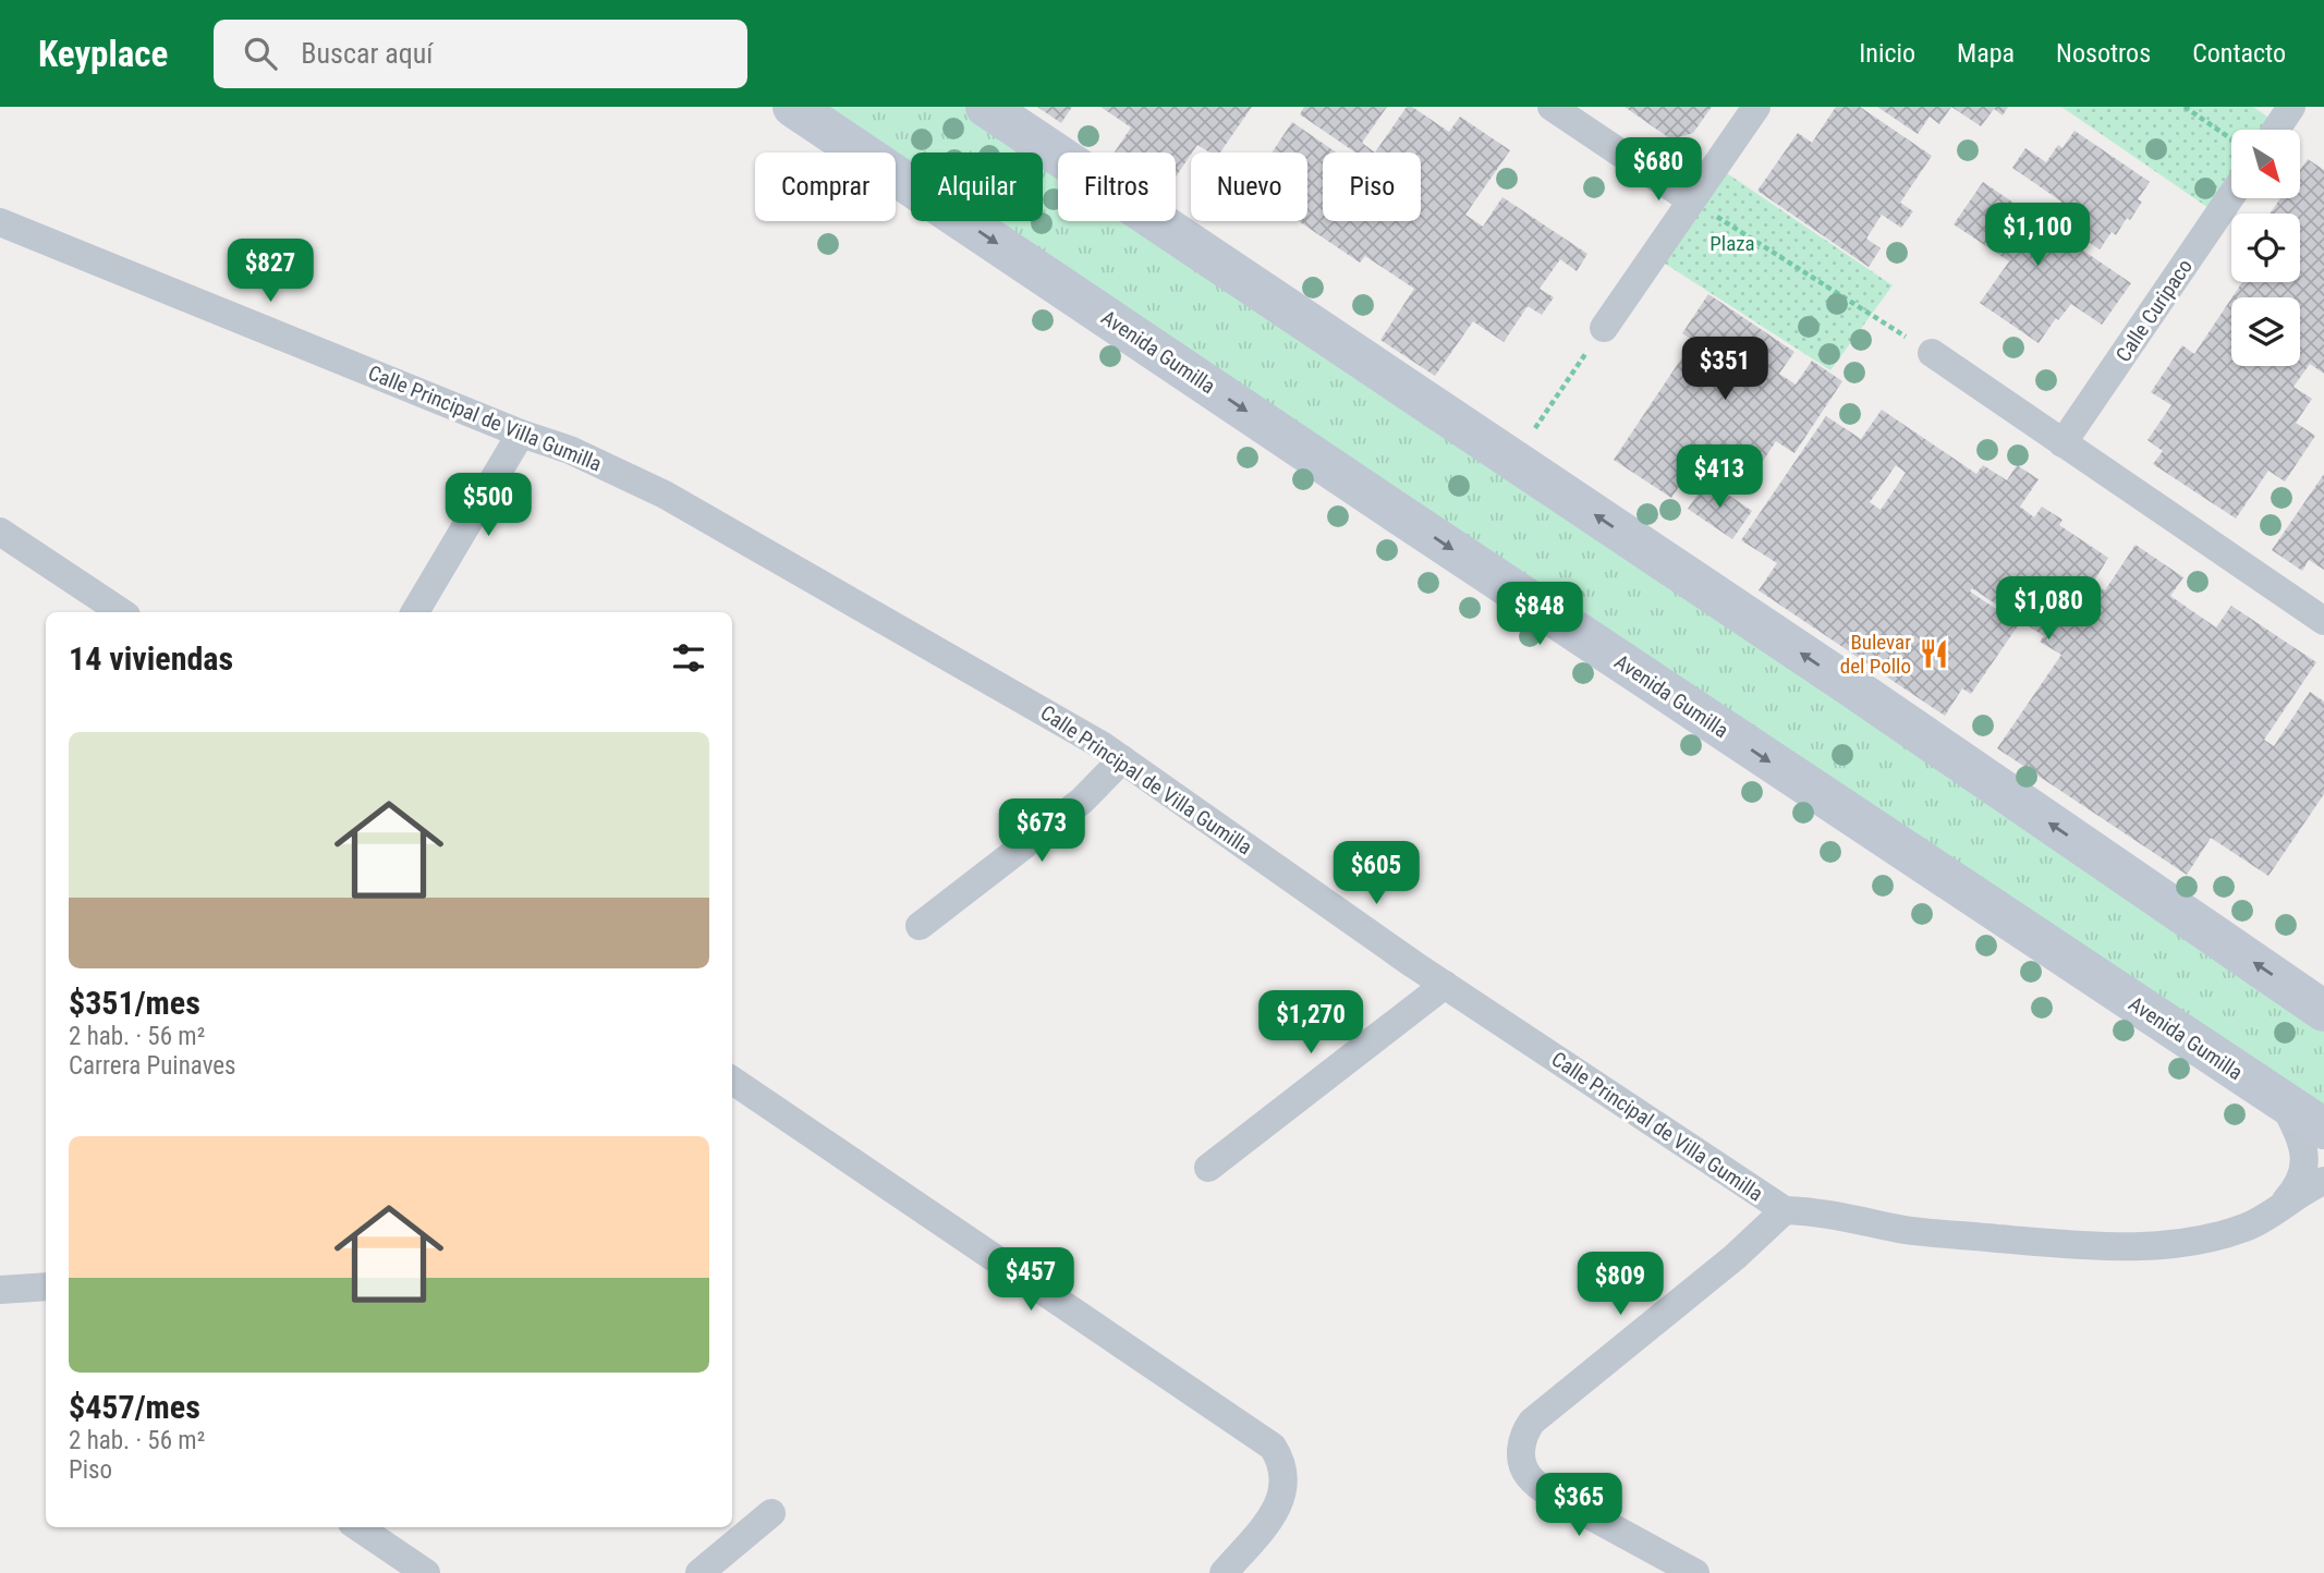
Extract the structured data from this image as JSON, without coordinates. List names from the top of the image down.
{
  "streets": {
    "main road": ["Avenida Gumilla"],
    "street": ["Calle Curipaco", "Calle Principal de Villa Gumilla"]
  },
  "crossings": [
    ["Avenida Gumilla", "Calle Principal de Villa Gumilla"]
  ],
  "parks": ["Plaza"],
  "places": {
    "restaurant": ["Bulevar del Pollo"]
  },
  "north": "bottom right",
  "page": {
    "header": "Keyplace",
    "search": "Buscar aquí",
    "nav": [
      "Inicio",
      "Mapa",
      "Nosotros",
      "Contacto"
    ],
    "price": [
      "$680",
      "$1,100",
      "$827",
      "$351",
      "$413",
      "$500",
      "$1,080",
      "$848",
      "$673",
      "$605",
      "$1,270",
      "$457",
      "$809",
      "$365"
    ],
    "chip": [
      "Comprar",
      "Alquilar",
      "Filtros",
      "Nuevo",
      "Piso"
    ],
    "heading": "14 viviendas",
    "list": [
      {
        "name": "$351/mes",
        "note": "2 hab. · 56 m² · Carrera Puinaves"
      },
      {
        "name": "$457/mes",
        "note": "2 hab. · 56 m² · Piso"
      }
    ]
  }
}
